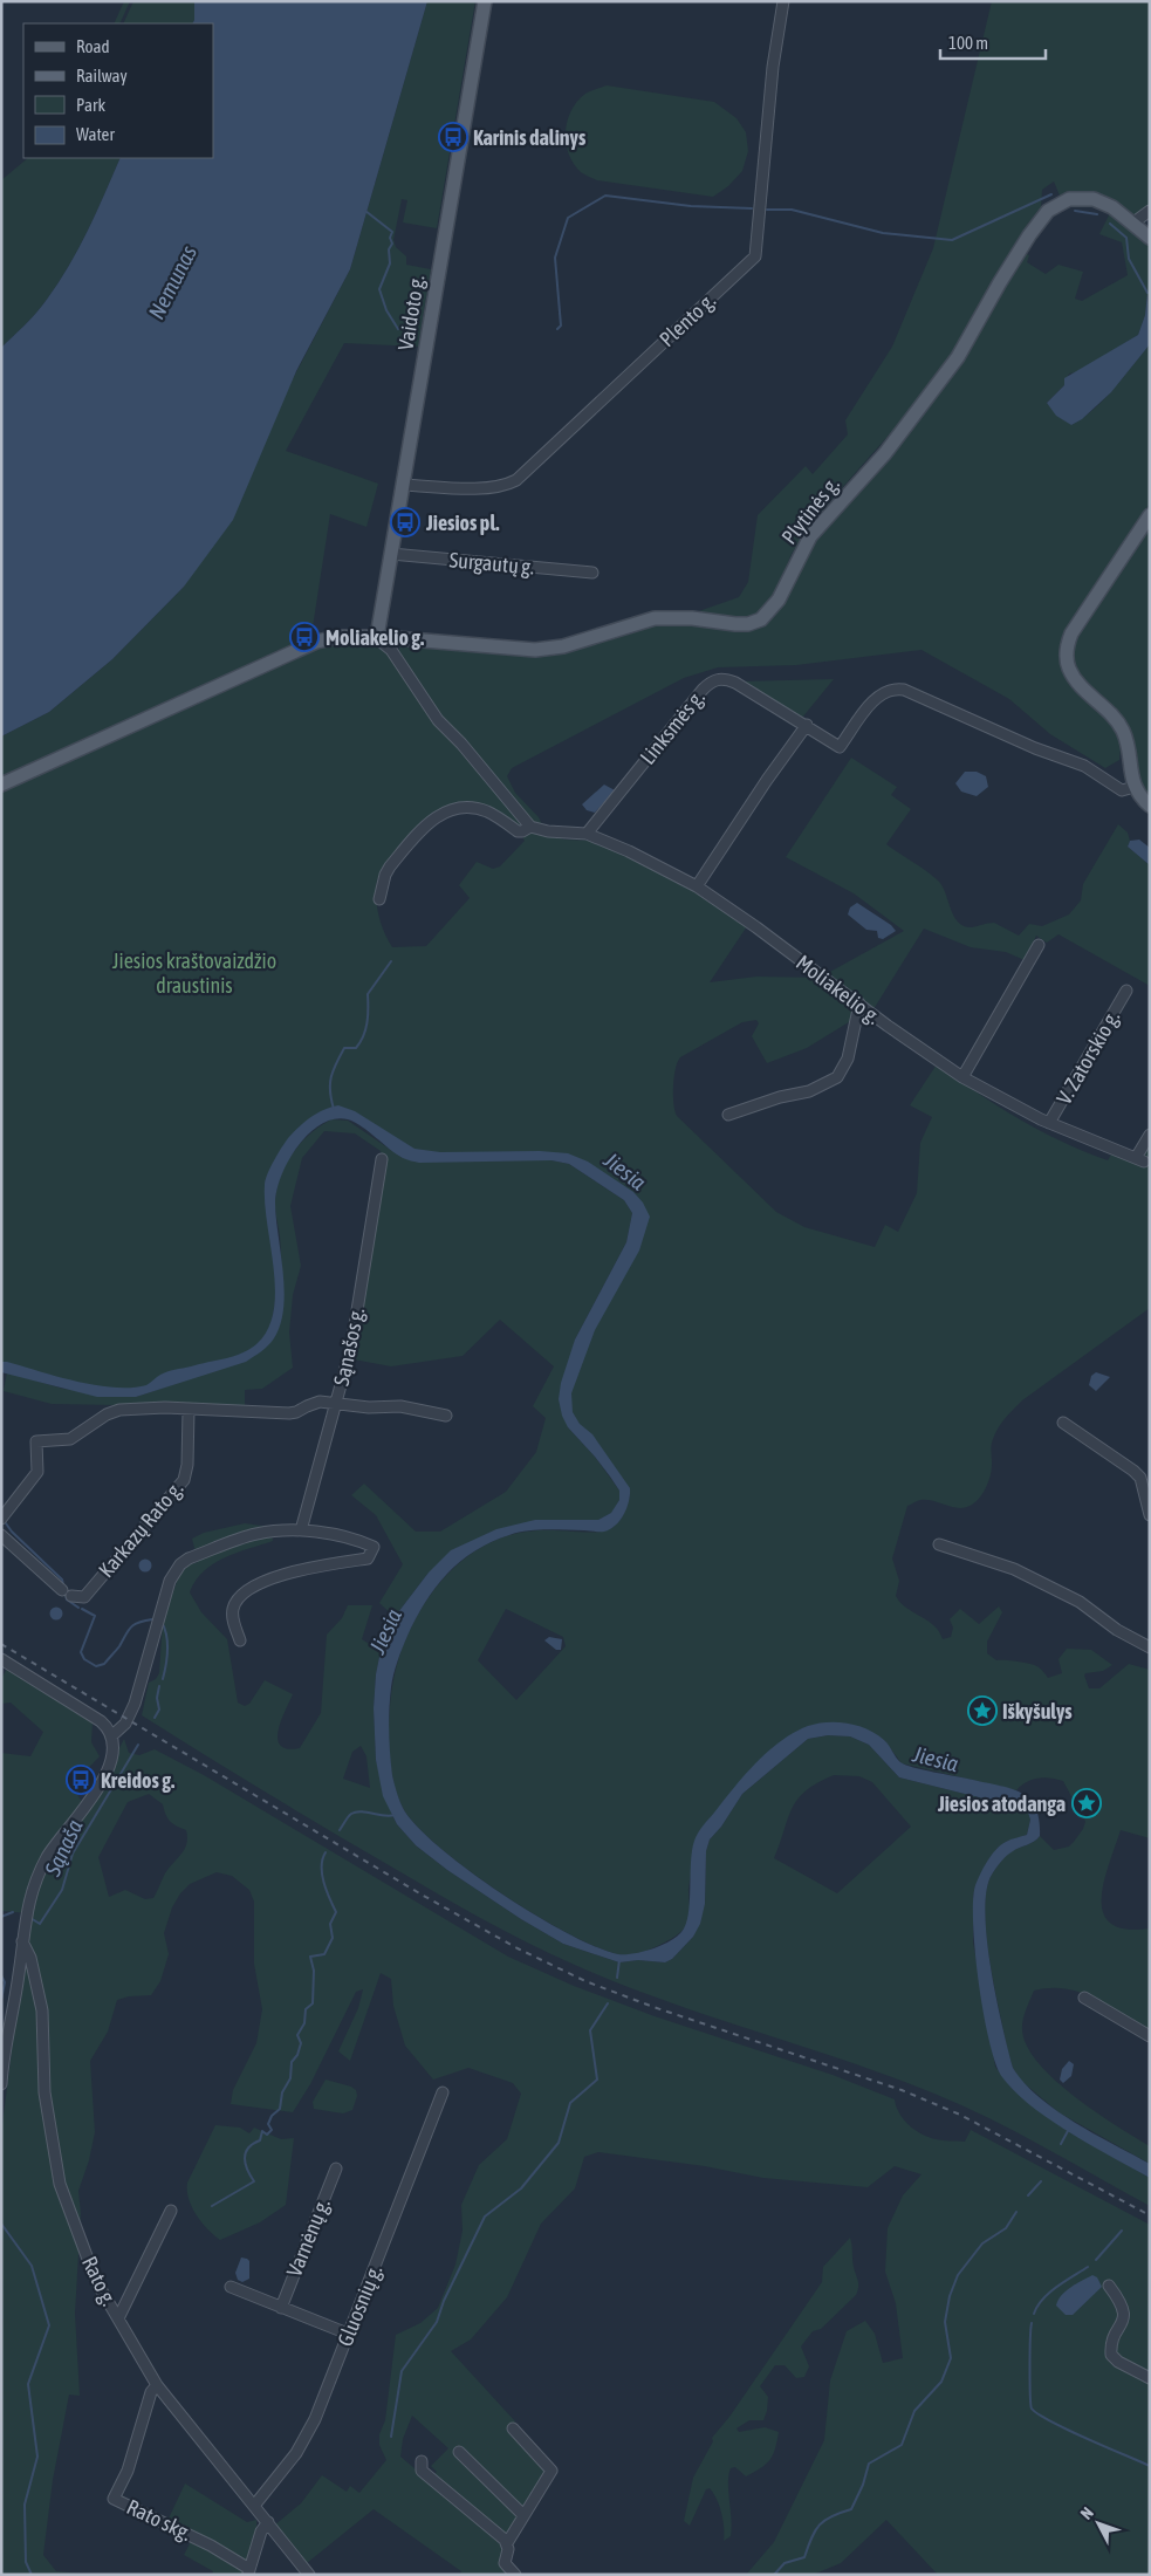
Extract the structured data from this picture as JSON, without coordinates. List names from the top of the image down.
{
  "streets": {
    "main road": ["Vaidoto g.", "Plytinės g."],
    "street": [
      "Plento g.",
      "Surgautų g.",
      "Linksmės g.",
      "Moliakelio g.",
      "V. Zatorskio g.",
      "Sąnašos g.",
      "Karkazų Rato g.",
      "Varnėnų g.",
      "Rato g.",
      "Gluosnių g.",
      "Rato skg."
    ]
  },
  "crossings": [
    ["Vaidoto g.", "Plento g."],
    ["Vaidoto g.", "Plytinės g."],
    ["Vaidoto g.", "Surgautų g."],
    ["Linksmės g.", "Moliakelio g."],
    ["Moliakelio g.", "V. Zatorskio g."],
    ["Rato g.", "Gluosnių g."],
    ["Rato g.", "Rato skg."]
  ],
  "water": ["Nemunas", "Jiesia", "Sąnaša"],
  "parks": ["Jiesios kraštovaizdžio draustinis"],
  "places": {
    "bus stop": [
      "Karinis dalinys",
      "Jiesios pl.",
      "Moliakelio g.",
      "Kreidos g."
    ],
    "place": ["Iškyšulys", "Jiesios atodanga"]
  },
  "legend": [
    "Road",
    "Railway",
    "Park",
    "Water"
  ],
  "scale_bar": "100 m",
  "north": "top left"
}
